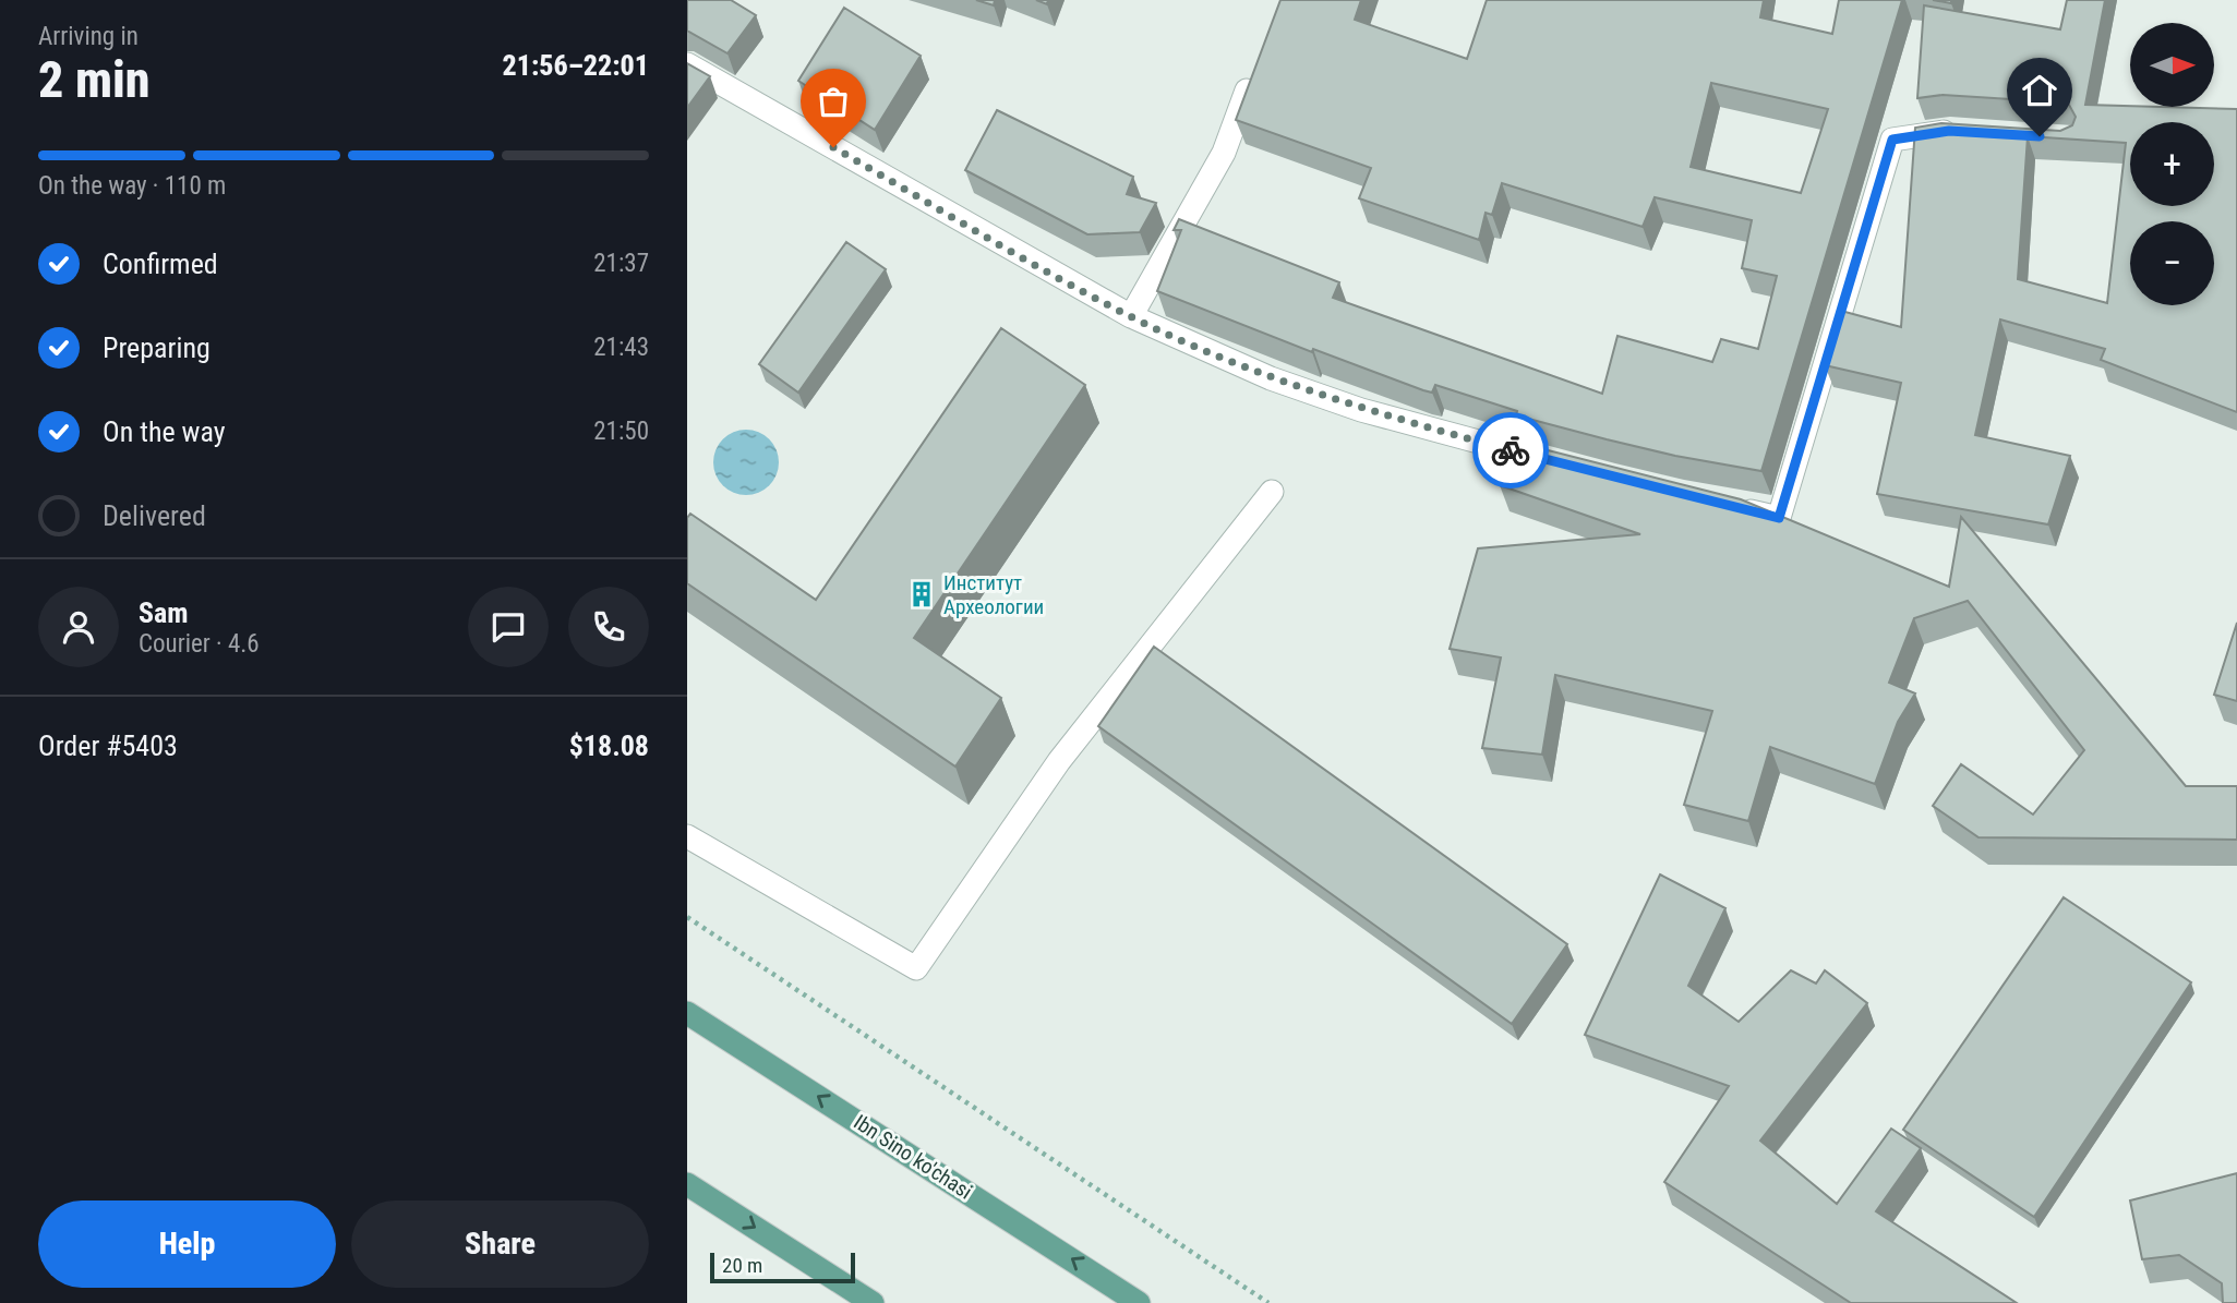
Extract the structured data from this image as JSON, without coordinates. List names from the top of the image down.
{
  "streets": {
    "main road": ["Ibn Sino ko'chasi"]
  },
  "places": {
    "building": ["Институт Археологии"]
  },
  "scale_bar": "20 m",
  "north": "right",
  "page": {
    "heading": ["2 min", "Arriving in", "21:56–22:01"],
    "panel": [
      "Sam",
      "Courier · 4.6",
      "Order #5403",
      "$18.08"
    ],
    "map_buttons": ["+", "−"],
    "bar": "On the way · 110 m",
    "list": [
      ["Confirmed", "21:37"],
      ["Preparing", "21:43"],
      ["On the way", "21:50"],
      "Delivered"
    ],
    "buttons": ["Help", "Share"],
    "scale": "20 m"
  }
}
